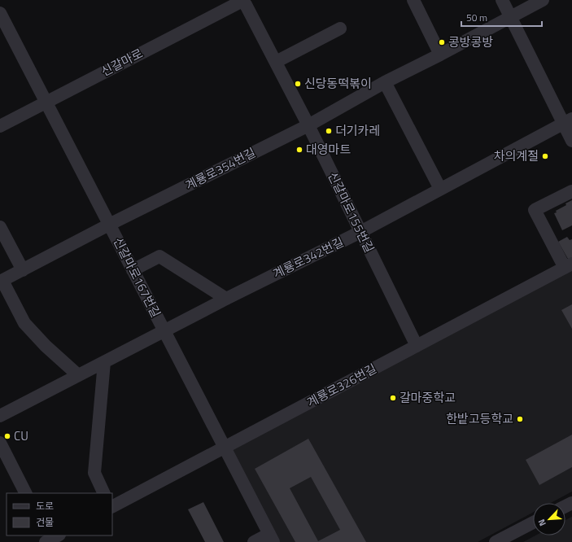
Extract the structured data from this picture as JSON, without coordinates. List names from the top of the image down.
{
  "streets": {
    "street": [
      "신갈마로",
      "계룡로354번길",
      "신갈마로155번길",
      "계룡로342번길",
      "신갈마로167번길",
      "계룡로326번길"
    ]
  },
  "crossings": [
    ["신갈마로", "신갈마로155번길"],
    ["신갈마로", "신갈마로167번길"],
    ["계룡로354번길", "신갈마로155번길"],
    ["계룡로354번길", "신갈마로167번길"],
    ["신갈마로155번길", "계룡로342번길"],
    ["신갈마로155번길", "계룡로326번길"],
    ["계룡로342번길", "신갈마로167번길"],
    ["신갈마로167번길", "계룡로326번길"]
  ],
  "places": [
    "콩방콩방",
    "신당동떡볶이",
    "더기카레",
    "대영마트",
    "차의계절",
    "갈마중학교",
    "한밭고등학교",
    "CU"
  ],
  "legend": ["도로", "건물"],
  "scale_bar": "50 m",
  "north": "bottom left"
}
